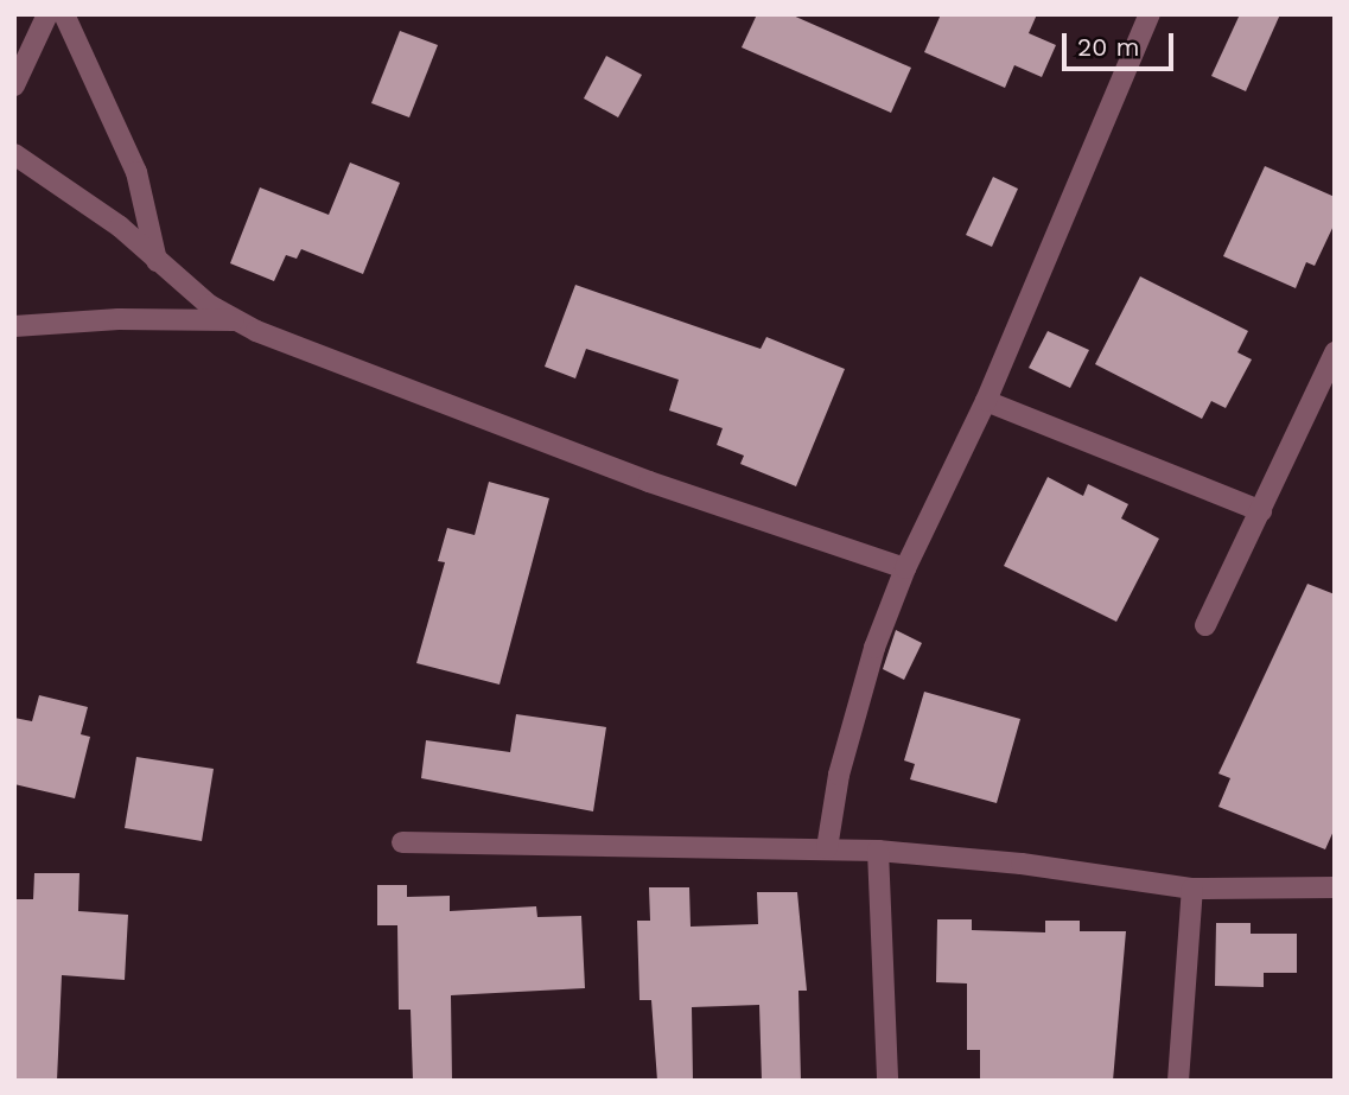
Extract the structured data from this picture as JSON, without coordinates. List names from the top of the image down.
{
  "scale_bar": "20 m"
}
